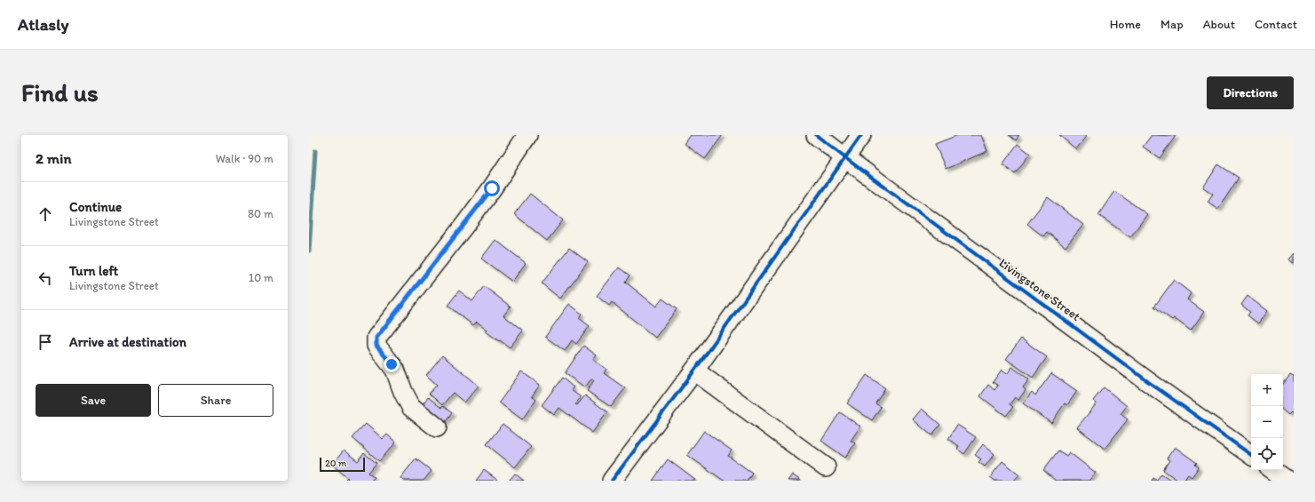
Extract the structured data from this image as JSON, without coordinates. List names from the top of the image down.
{
  "streets": {
    "street": ["Livingstone Street"]
  },
  "scale_bar": "20 m",
  "page": {
    "header": "Atlasly",
    "nav": [
      "Home",
      "Map",
      "About",
      "Contact"
    ],
    "buttons": [
      "Directions",
      ["Save", "Share"]
    ],
    "title": "Find us",
    "heading": ["2 min", "Walk · 90 m"],
    "list": [
      ["Continue", "Livingstone Street", "80 m"],
      ["Turn left", "Livingstone Street", "10 m"],
      "Arrive at destination"
    ],
    "map_buttons": ["+", "−"],
    "scale": "20 m"
  }
}
